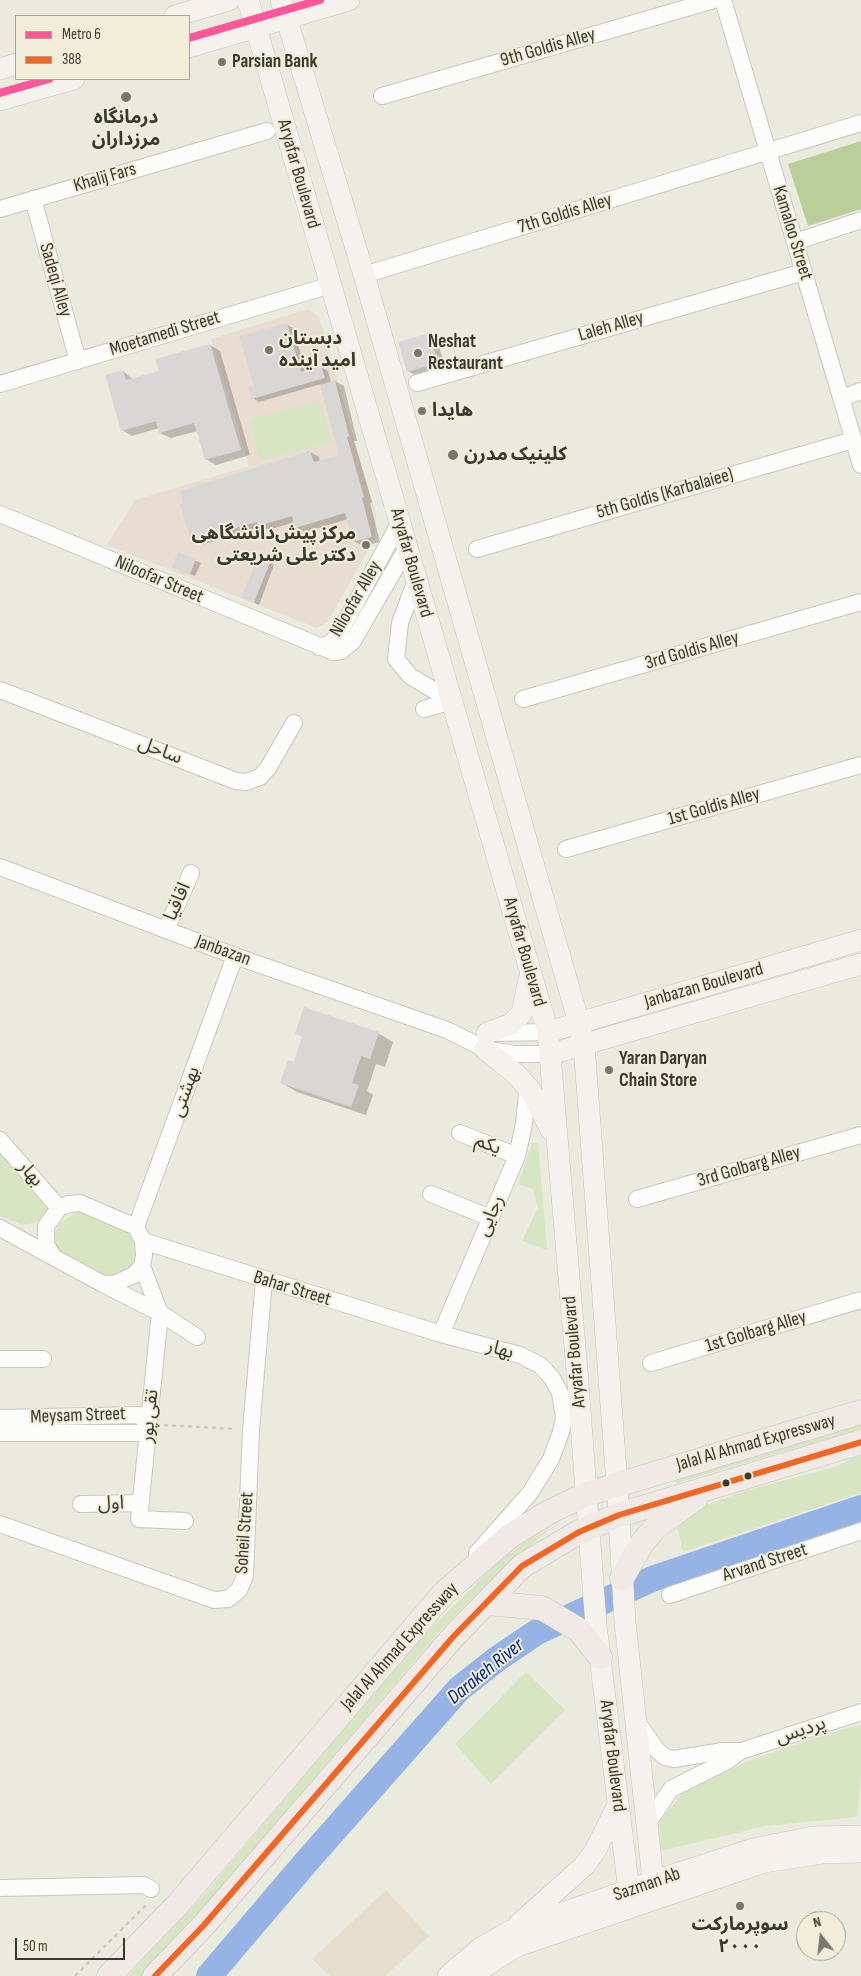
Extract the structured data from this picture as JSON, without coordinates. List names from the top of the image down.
{
  "streets": {
    "highway": ["Jalal Al Ahmad Expressway"],
    "main road": ["Aryafar Boulevard", "Janbazan Boulevard", "Sazman Ab"],
    "street": [
      "9th Goldis Alley",
      "Khalij Fars",
      "7th Goldis Alley",
      "Kamaloo Street",
      "Sadeqi Alley",
      "Laleh Alley",
      "Moetamedi Street",
      "5th Goldis (Karbalaiee)",
      "Niloofar Street",
      "Niloofar Alley",
      "3rd Goldis Alley",
      "ساحل",
      "1st Goldis Alley",
      "اقاقیا",
      "Janbazan",
      "بهشتی",
      "یکم",
      "3rd Golbarg Alley",
      "بهار",
      "رجایی",
      "Bahar Street",
      "1st Golbarg Alley",
      "Meysam Street",
      "تقی پور",
      "اول",
      "Soheil Street",
      "Arvand Street",
      "پردیس"
    ]
  },
  "crossings": [
    ["Aryafar Boulevard", "7th Goldis Alley"],
    ["Aryafar Boulevard", "Moetamedi Street"],
    ["Aryafar Boulevard", "Niloofar Alley"],
    ["Aryafar Boulevard", "Janbazan"],
    ["Aryafar Boulevard", "Janbazan Boulevard"],
    ["Aryafar Boulevard", "Jalal Al Ahmad Expressway"],
    ["Aryafar Boulevard", "Sazman Ab"],
    ["Khalij Fars", "Sadeqi Alley"],
    ["7th Goldis Alley", "Kamaloo Street"],
    ["Kamaloo Street", "Laleh Alley"],
    ["Kamaloo Street", "5th Goldis (Karbalaiee)"],
    ["Sadeqi Alley", "Moetamedi Street"],
    ["Niloofar Street", "Niloofar Alley"],
    ["اقاقیا", "Janbazan"],
    ["Janbazan", "Janbazan Boulevard"],
    ["Janbazan", "بهشتی"],
    ["بهشتی", "بهار"],
    ["بهشتی", "Bahar Street"],
    ["یکم", "رجایی"],
    ["بهار", "رجایی"],
    ["بهار", "Bahar Street"],
    ["بهار", "Jalal Al Ahmad Expressway"],
    ["رجایی", "Bahar Street"],
    ["Bahar Street", "Soheil Street"],
    ["Meysam Street", "تقی پور"],
    ["تقی پور", "اول"]
  ],
  "water": ["Darakeh River"],
  "places": [
    "Parsian Bank",
    "درمانگاه مرزداران",
    "دبستان امید آینده",
    "Neshat Restaurant",
    "هایدا",
    "کلینیک مدرن",
    "مرکز پیش‌دانشگاهی دکتر علی شریعتی",
    "Yaran Daryan Chain Store",
    "سوپرمارکت ۲۰۰۰"
  ],
  "lines": ["metro line 6", "transit line 388"],
  "legend": ["Metro 6", "388"],
  "scale_bar": "50 m",
  "north": "top"
}
